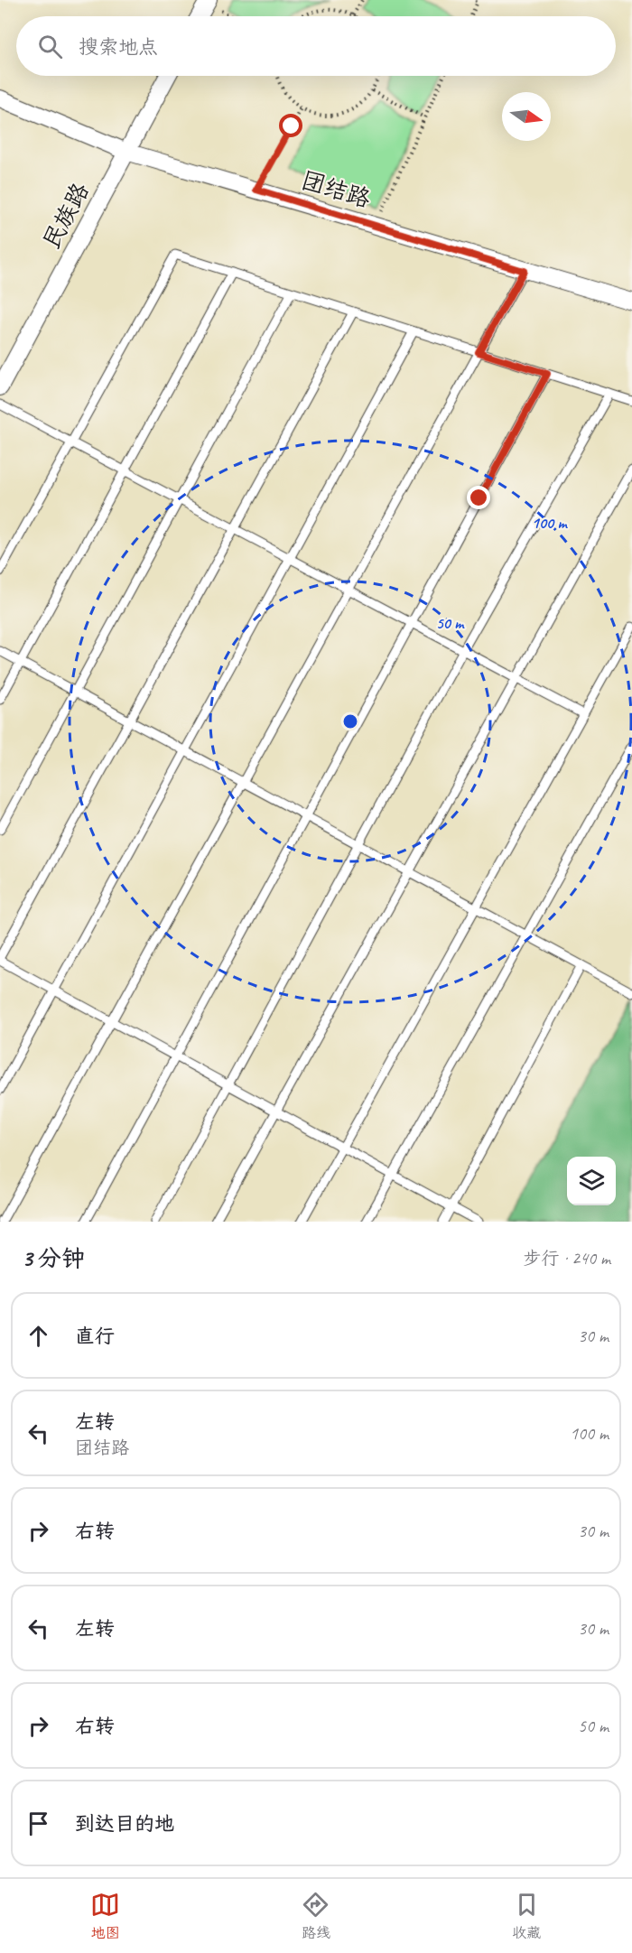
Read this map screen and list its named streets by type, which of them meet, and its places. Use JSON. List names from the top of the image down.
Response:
{
  "streets": {
    "street": ["团结路", "民族路"]
  },
  "crossings": [
    ["团结路", "民族路"]
  ],
  "north": "right",
  "page": {
    "search": "搜索地点",
    "heading": ["3 分钟", "步行 · 240 m"],
    "list": [
      ["直行", "30 m"],
      ["左转", "团结路", "100 m"],
      ["右转", "30 m"],
      ["左转", "30 m"],
      ["右转", "50 m"],
      "到达目的地"
    ],
    "nav": ["地图", "路线", "收藏"]
  },
  "rings": ["100 m", "50 m"]
}
